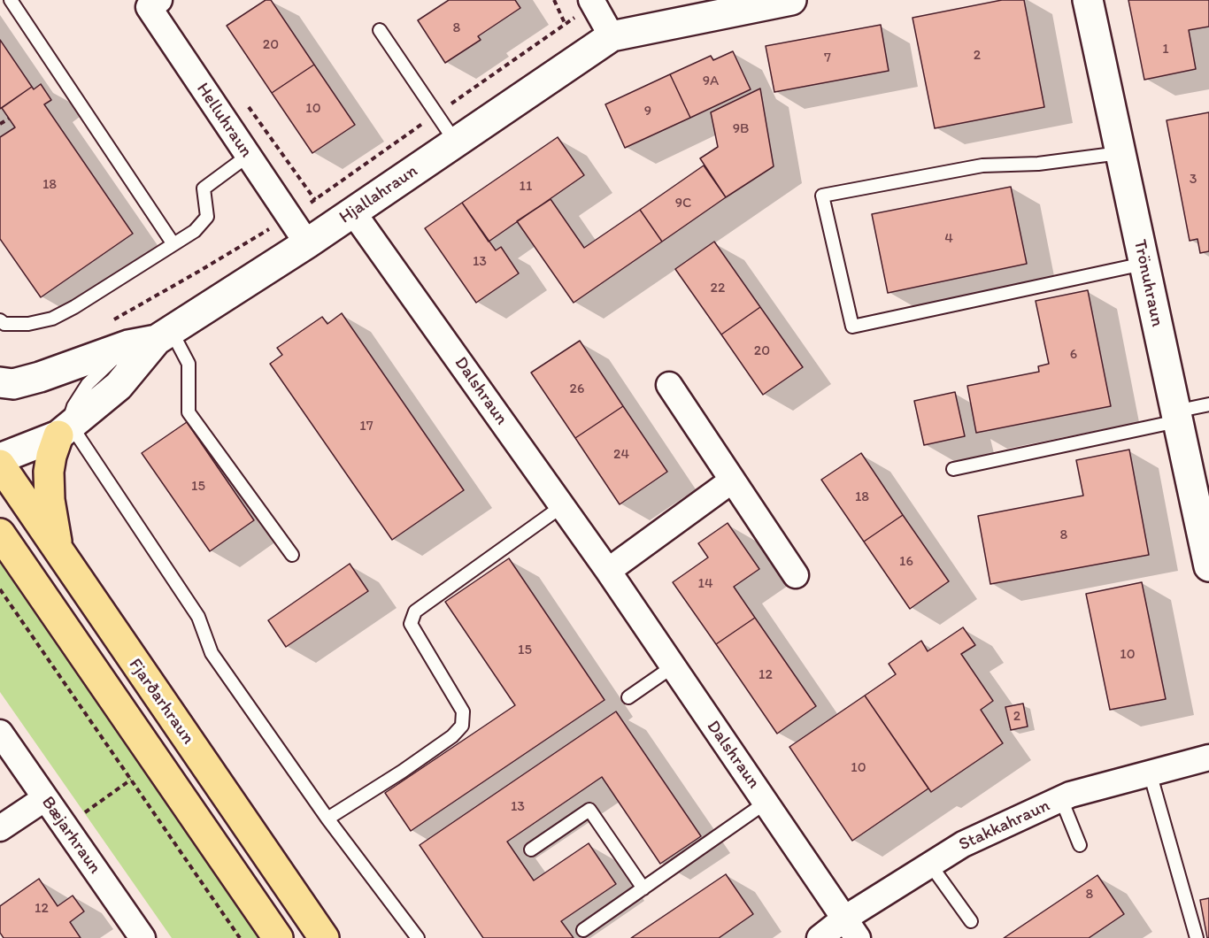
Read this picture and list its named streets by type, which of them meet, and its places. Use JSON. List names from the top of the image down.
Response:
{
  "streets": {
    "main road": ["Fjarðarhraun"],
    "street": [
      "Helluhraun",
      "Hjallahraun",
      "Trönuhraun",
      "Dalshraun",
      "Stakkahraun",
      "Bæjarhraun"
    ]
  },
  "crossings": [
    ["Helluhraun", "Hjallahraun"],
    ["Hjallahraun", "Dalshraun"],
    ["Dalshraun", "Stakkahraun"]
  ],
  "house_numbers": [
    "8",
    "20",
    "1",
    "2",
    "7",
    "9A",
    "10",
    "9",
    "9B",
    "3",
    "18",
    "11",
    "9C",
    "4",
    "13",
    "22",
    "20",
    "6",
    "26",
    "17",
    "24",
    "15",
    "18",
    "8",
    "16",
    "14",
    "15",
    "10",
    "12",
    "2",
    "10",
    "13",
    "8",
    "12"
  ]
}
